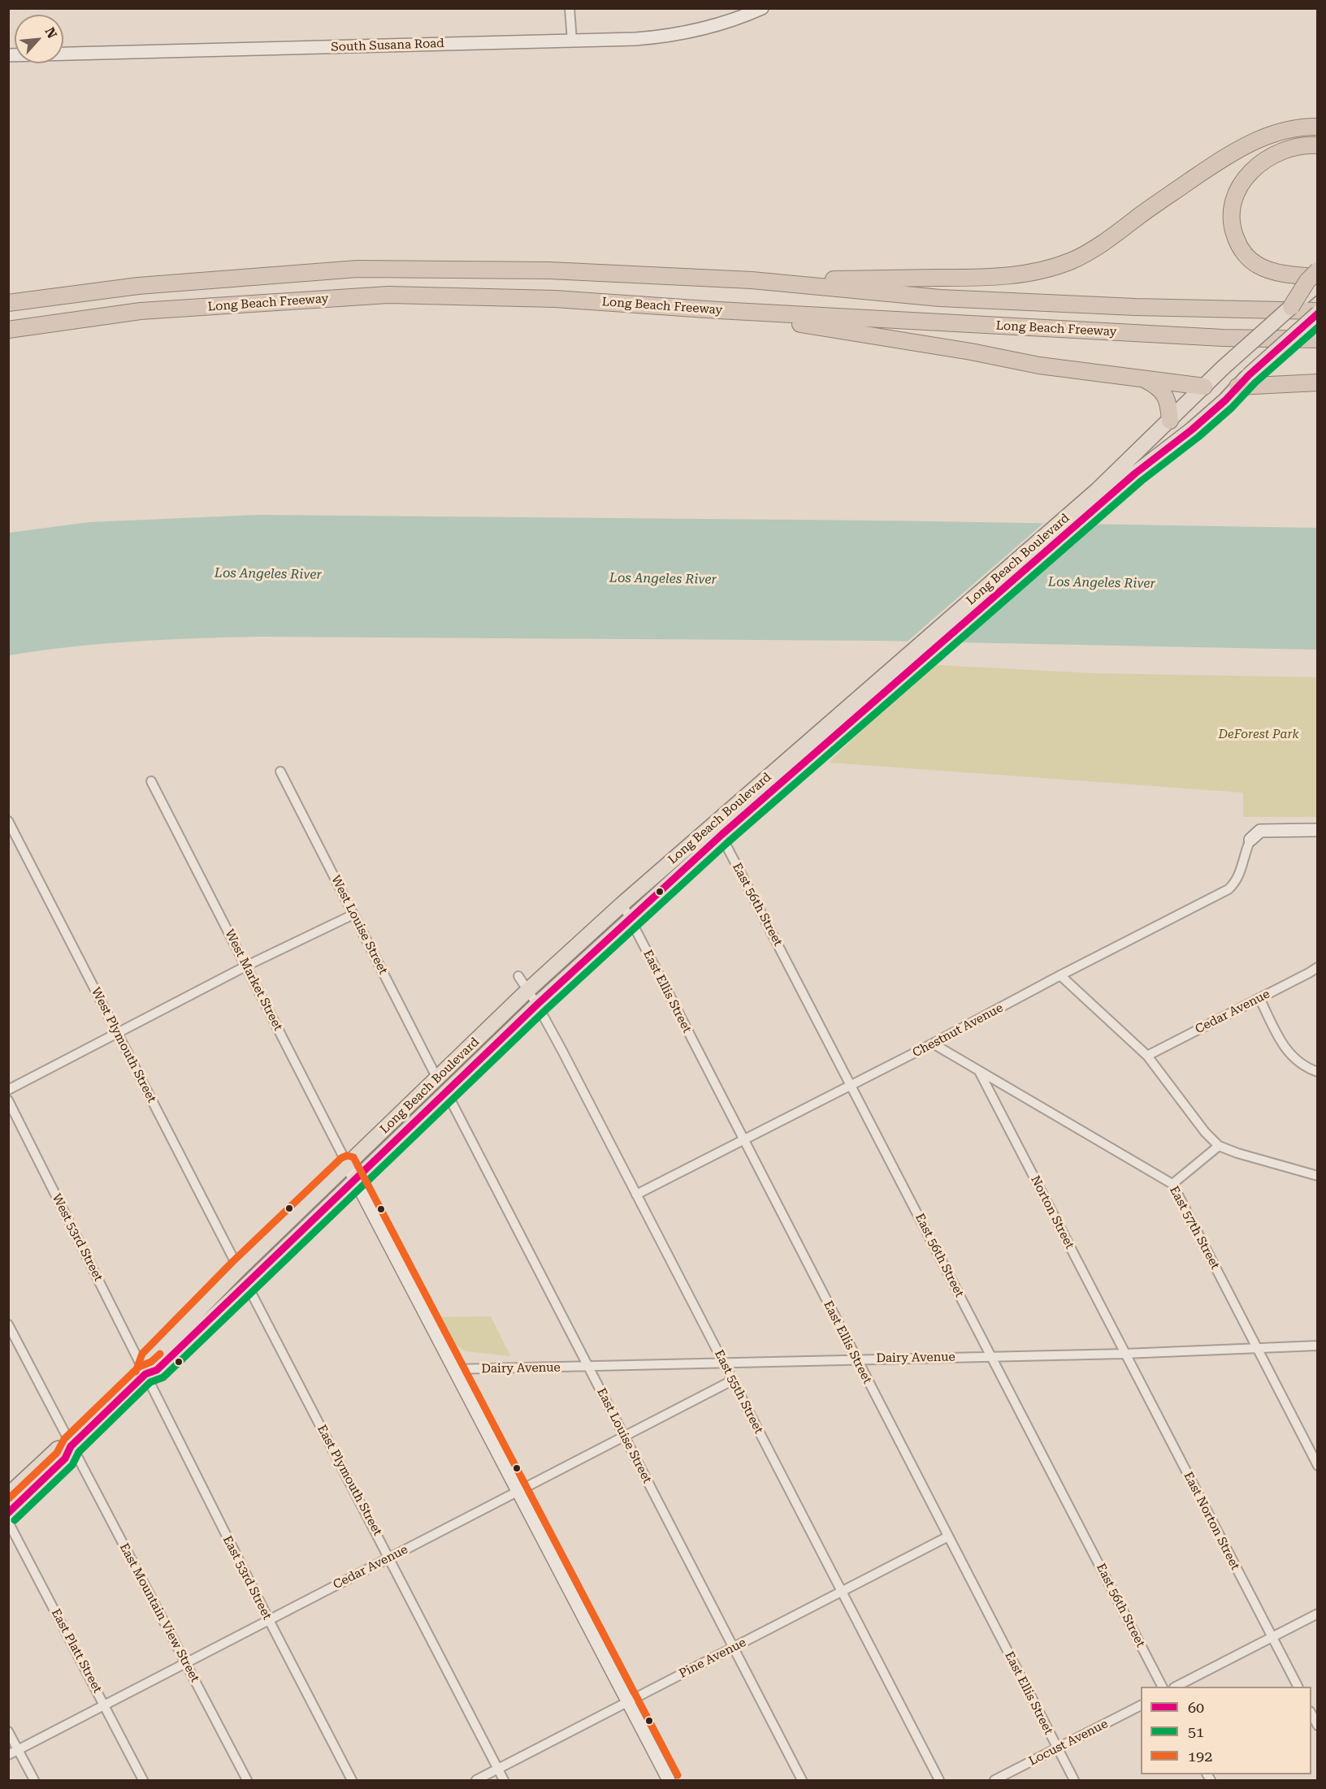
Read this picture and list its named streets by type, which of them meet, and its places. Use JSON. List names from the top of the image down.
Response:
{
  "streets": {
    "highway": ["Long Beach Freeway"],
    "main road": ["Long Beach Boulevard"],
    "street": [
      "South Susana Road",
      "East 56th Street",
      "West Louise Street",
      "West Market Street",
      "East Ellis Street",
      "Cedar Avenue",
      "Chestnut Avenue",
      "West Plymouth Street",
      "Norton Street",
      "East 57th Street",
      "West 53rd Street",
      "Dairy Avenue",
      "East 55th Street",
      "East Louise Street",
      "East Plymouth Street",
      "East Norton Street",
      "East 53rd Street",
      "East Mountain View Street",
      "East Platt Street",
      "Pine Avenue",
      "Locust Avenue"
    ]
  },
  "crossings": [
    ["Long Beach Freeway", "Long Beach Boulevard"],
    ["Long Beach Boulevard", "East 56th Street"],
    ["Long Beach Boulevard", "West Louise Street"],
    ["Long Beach Boulevard", "West Market Street"],
    ["Long Beach Boulevard", "East Ellis Street"],
    ["Long Beach Boulevard", "West Plymouth Street"],
    ["Long Beach Boulevard", "West 53rd Street"],
    ["Long Beach Boulevard", "East 55th Street"],
    ["Long Beach Boulevard", "East Louise Street"],
    ["Long Beach Boulevard", "East Plymouth Street"],
    ["Long Beach Boulevard", "East 53rd Street"],
    ["Long Beach Boulevard", "East Mountain View Street"],
    ["East 56th Street", "Chestnut Avenue"],
    ["East 56th Street", "Dairy Avenue"],
    ["West Market Street", "Cedar Avenue"],
    ["West Market Street", "Dairy Avenue"],
    ["West Market Street", "Pine Avenue"],
    ["East Ellis Street", "Chestnut Avenue"],
    ["East Ellis Street", "Dairy Avenue"],
    ["East Ellis Street", "Pine Avenue"],
    ["East Ellis Street", "Locust Avenue"],
    ["Cedar Avenue", "East 55th Street"],
    ["Cedar Avenue", "East Louise Street"],
    ["Cedar Avenue", "East Plymouth Street"],
    ["Cedar Avenue", "East 53rd Street"],
    ["Cedar Avenue", "East Mountain View Street"],
    ["Cedar Avenue", "East Platt Street"],
    ["Chestnut Avenue", "East 57th Street"],
    ["Chestnut Avenue", "East 55th Street"],
    ["Norton Street", "East 57th Street"],
    ["Norton Street", "Dairy Avenue"],
    ["Norton Street", "East Norton Street"],
    ["East 57th Street", "Dairy Avenue"],
    ["West 53rd Street", "East 53rd Street"],
    ["Dairy Avenue", "East 55th Street"],
    ["Dairy Avenue", "East Louise Street"],
    ["Dairy Avenue", "East Norton Street"],
    ["East 55th Street", "Pine Avenue"],
    ["East Louise Street", "Pine Avenue"],
    ["East Plymouth Street", "Pine Avenue"]
  ],
  "water": ["Los Angeles River"],
  "parks": ["DeForest Park"],
  "lines": ["transit line 60", "transit line 51", "transit line 192"],
  "legend": ["60", "51", "192"],
  "north": "top right"
}
